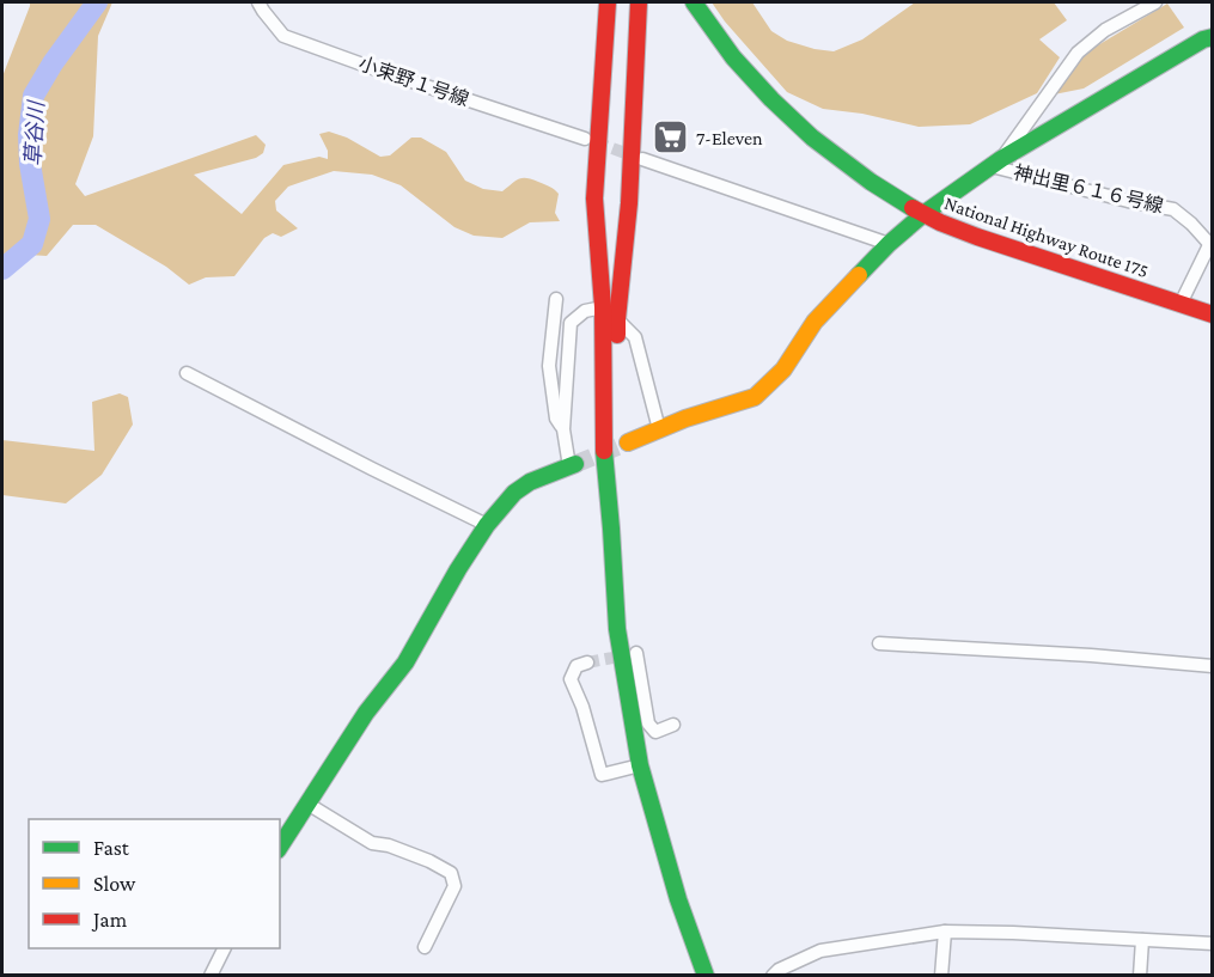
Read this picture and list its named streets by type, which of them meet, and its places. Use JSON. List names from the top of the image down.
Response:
{
  "streets": {
    "main road": ["National Highway Route 175"],
    "street": ["小束野１号線", "神出里６１６号線"]
  },
  "water": ["草谷川"],
  "places": {
    "supermarket": ["7-Eleven"]
  },
  "legend": ["Fast", "Slow", "Jam"]
}
